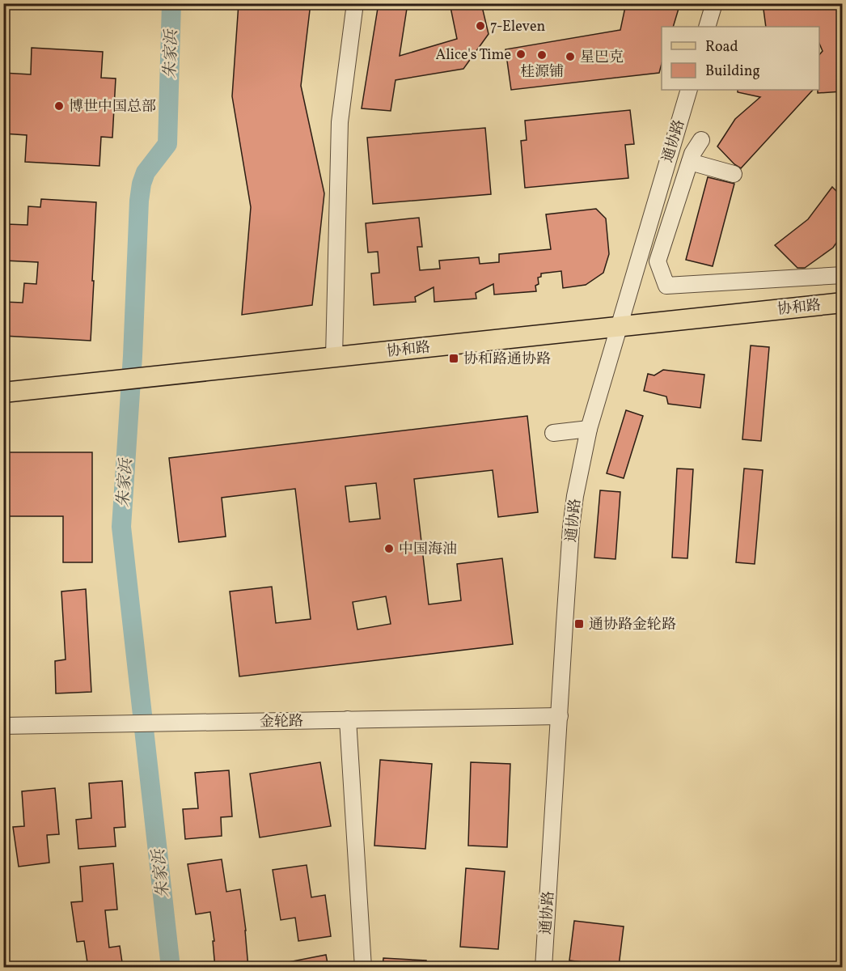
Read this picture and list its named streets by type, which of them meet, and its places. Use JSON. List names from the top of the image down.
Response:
{
  "streets": {
    "main road": ["协和路"],
    "street": ["通协路", "金轮路"]
  },
  "crossings": [
    ["通协路", "协和路"],
    ["通协路", "金轮路"]
  ],
  "water": ["朱家浜"],
  "places": {
    "other": [
      "7-Eleven",
      "Alice's Time",
      "桂源铺",
      "星巴克",
      "博世中国总部",
      "中国海油"
    ],
    "transit": ["协和路通协路", "通协路金轮路"]
  },
  "legend": ["Road", "Building"]
}
